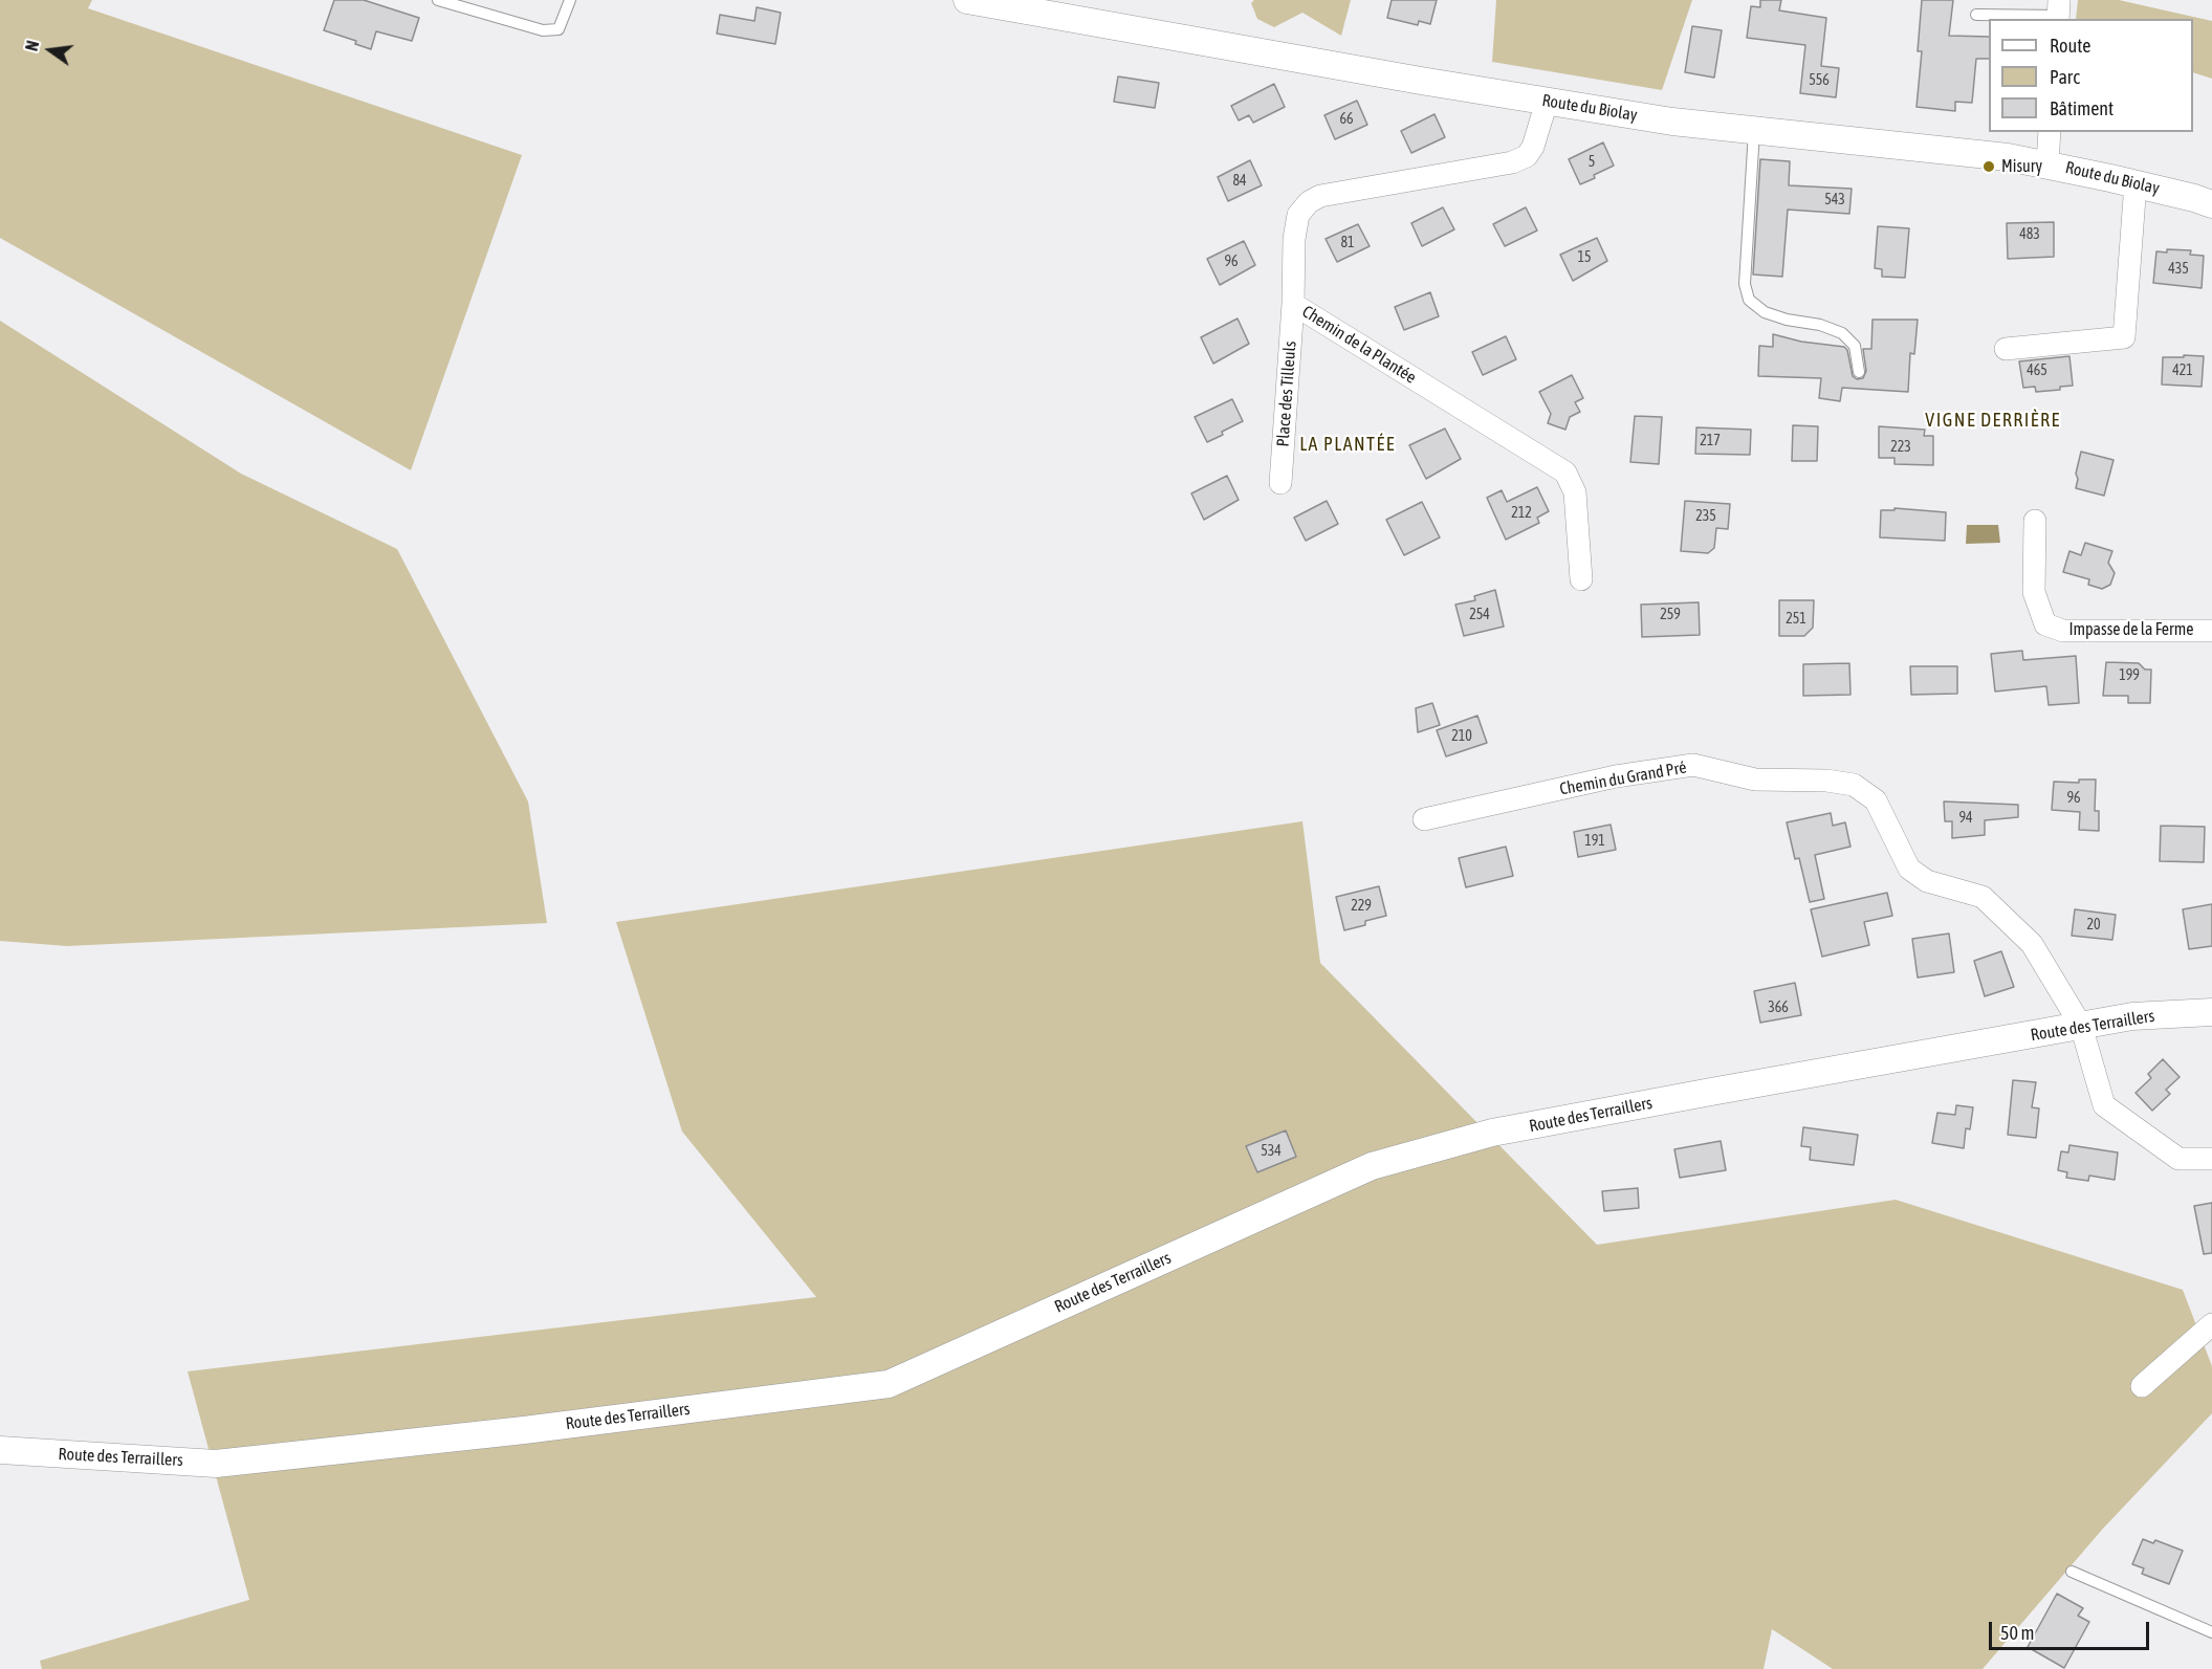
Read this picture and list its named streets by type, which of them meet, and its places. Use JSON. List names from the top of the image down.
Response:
{
  "streets": {
    "street": [
      "Route du Biolay",
      "Chemin de la Plantée",
      "Place des Tilleuls",
      "Impasse de la Ferme",
      "Chemin du Grand Pré",
      "Route des Terraillers"
    ]
  },
  "crossings": [
    ["Route du Biolay", "Chemin de la Plantée"],
    ["Chemin de la Plantée", "Place des Tilleuls"],
    ["Chemin du Grand Pré", "Route des Terraillers"]
  ],
  "districts": ["VIGNE DERRIÈRE", "LA PLANTÉE"],
  "places": ["Misury"],
  "house_numbers": [
    "556",
    "66",
    "5",
    "84",
    "543",
    "483",
    "81",
    "15",
    "96",
    "435",
    "465",
    "421",
    "217",
    "223",
    "212",
    "235",
    "254",
    "259",
    "251",
    "199",
    "210",
    "96",
    "94",
    "191",
    "229",
    "20",
    "366",
    "534"
  ],
  "legend": ["Route", "Parc", "Bâtiment"],
  "scale_bar": "50 m",
  "north": "left"
}
